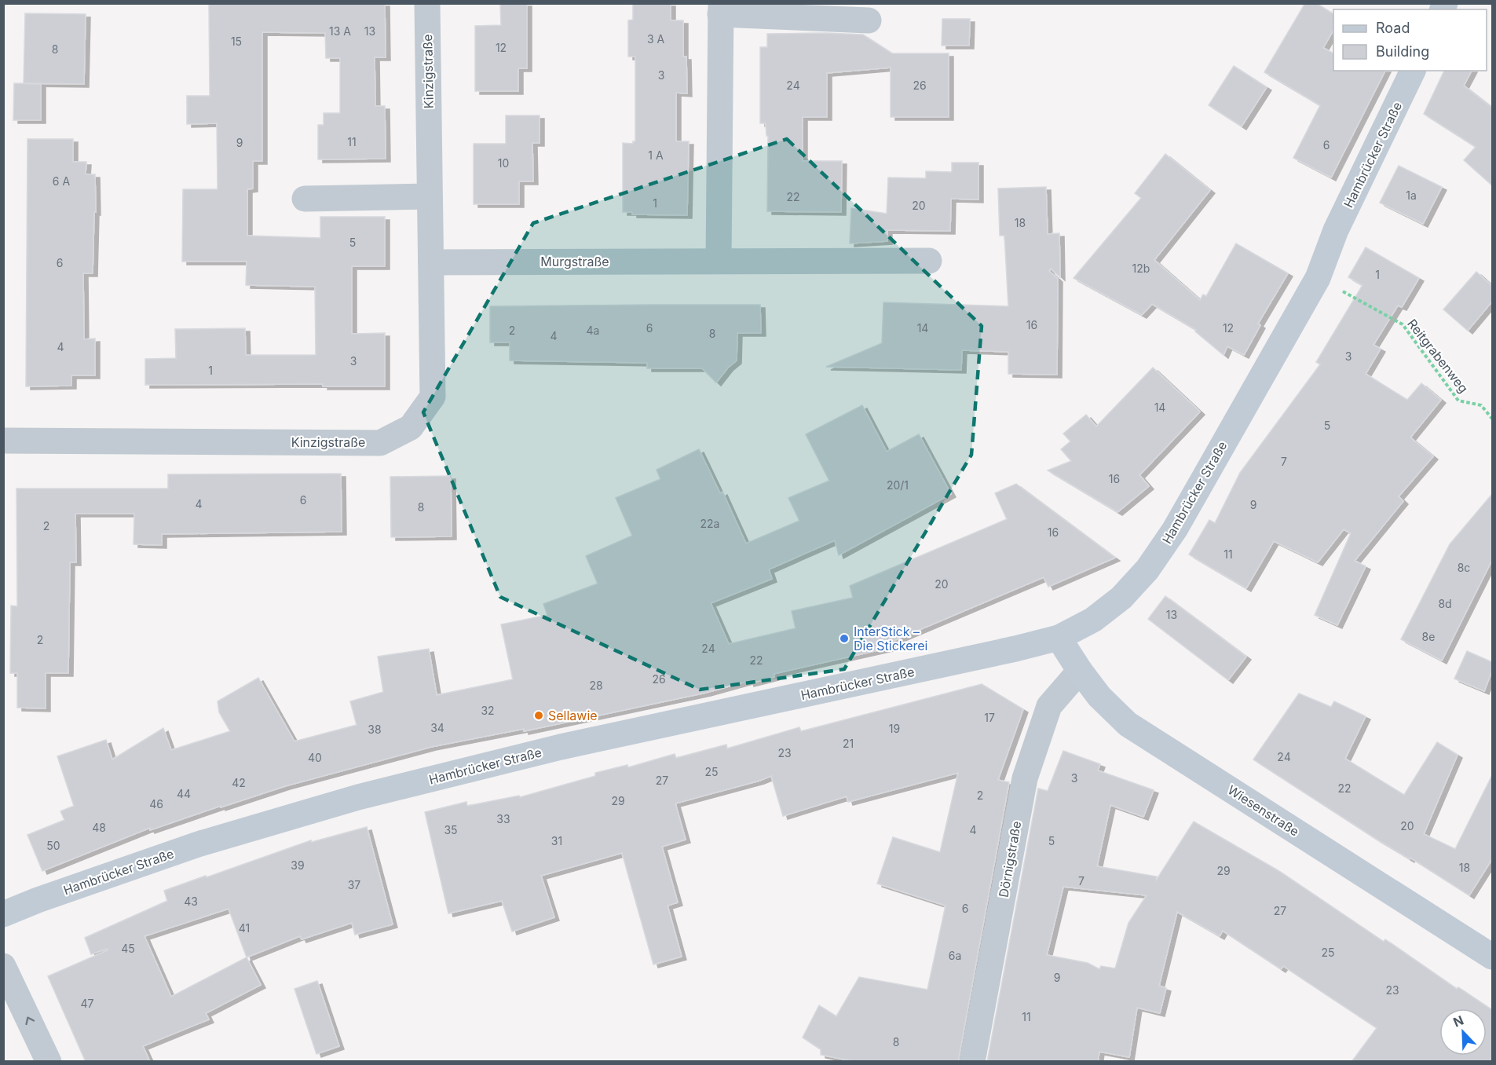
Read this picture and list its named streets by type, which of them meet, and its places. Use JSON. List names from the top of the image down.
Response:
{
  "streets": {
    "street": [
      "Kinzigstraße",
      "Hambrücker Straße",
      "Murgstraße",
      "Wiesenstraße",
      "Dörnigstraße"
    ],
    "path": ["Reitgrabenweg"]
  },
  "crossings": [
    ["Kinzigstraße", "Murgstraße"],
    ["Hambrücker Straße", "Reitgrabenweg"],
    ["Hambrücker Straße", "Wiesenstraße"],
    ["Wiesenstraße", "Dörnigstraße"]
  ],
  "places": ["InterStick – Die Stickerei", "Sellawie"],
  "house_numbers": [
    "13 A",
    "13",
    "3 A",
    "15",
    "12",
    "8",
    "3",
    "24",
    "26",
    "11",
    "9",
    "6",
    "1 A",
    "10",
    "6 A",
    "1a",
    "22",
    "1",
    "20",
    "18",
    "5",
    "6",
    "12b",
    "1",
    "16",
    "6",
    "14",
    "12",
    "2",
    "4a",
    "8",
    "4",
    "4",
    "3",
    "3",
    "1",
    "14",
    "5",
    "7",
    "16",
    "20/1",
    "6",
    "4",
    "9",
    "8",
    "22a",
    "2",
    "16",
    "11",
    "8c",
    "20",
    "8d",
    "13",
    "8e",
    "2",
    "24",
    "22",
    "26",
    "28",
    "32",
    "17",
    "34",
    "19",
    "38",
    "21",
    "23",
    "24",
    "40",
    "25",
    "3",
    "27",
    "42",
    "22",
    "44",
    "2",
    "29",
    "46",
    "33",
    "20",
    "48",
    "35",
    "4",
    "31",
    "5",
    "50",
    "39",
    "18",
    "29",
    "7",
    "37",
    "43",
    "6",
    "27",
    "41",
    "45",
    "25",
    "6a",
    "9",
    "23",
    "47",
    "11",
    "8"
  ],
  "legend": ["Road", "Building"],
  "north": "top left"
}
